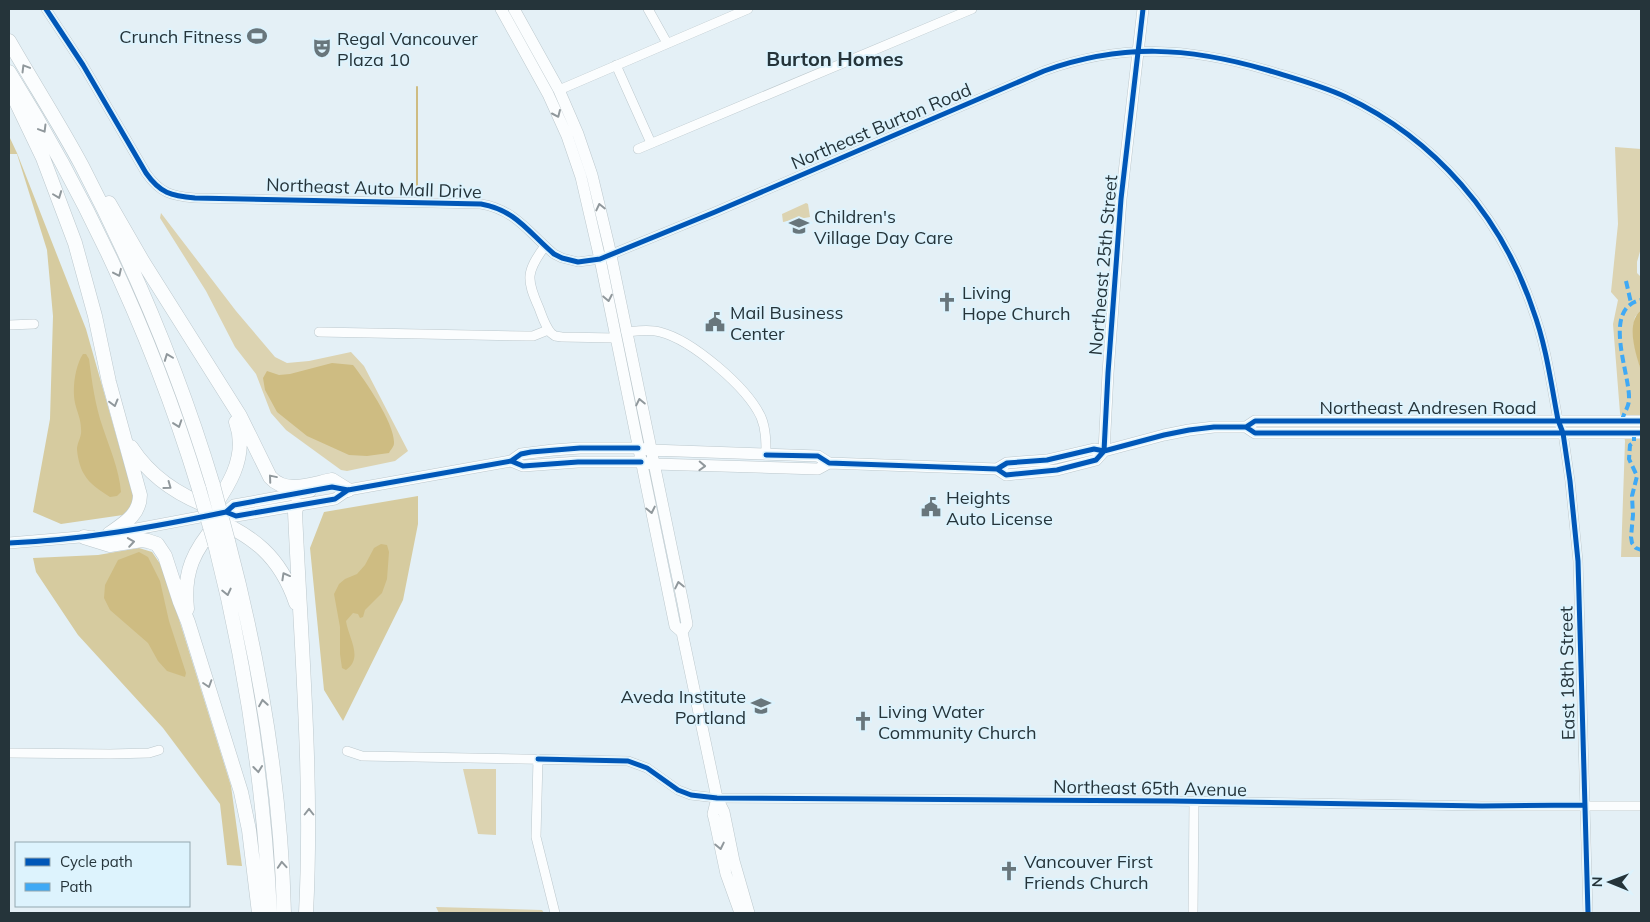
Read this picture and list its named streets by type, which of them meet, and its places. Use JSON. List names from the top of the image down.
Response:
{
  "streets": {
    "main road": ["Northeast 25th Street", "Northeast Andresen Road"],
    "street": [
      "Northeast Burton Road",
      "Northeast Auto Mall Drive",
      "East 18th Street",
      "Northeast 65th Avenue"
    ]
  },
  "crossings": [
    ["Northeast Burton Road", "Northeast Auto Mall Drive"],
    ["Northeast Burton Road", "Northeast 25th Street"],
    ["Northeast Burton Road", "Northeast Andresen Road"],
    ["Northeast Burton Road", "East 18th Street"],
    ["Northeast 25th Street", "Northeast Andresen Road"],
    ["Northeast Andresen Road", "East 18th Street"],
    ["East 18th Street", "Northeast 65th Avenue"]
  ],
  "districts": ["Burton Homes"],
  "places": {
    "sports": ["Crunch Fitness"],
    "theatre": ["Regal Vancouver Plaza 10"],
    "school or university": ["Children's Village Day Care", "Aveda Institute Portland"],
    "church": ["Living Hope Church", "Living Water Community Church", "Vancouver First Friends Church"],
    "public building": ["Mail Business Center", "Heights Auto License"]
  },
  "legend": ["Cycle path", "Path"],
  "north": "left"
}
